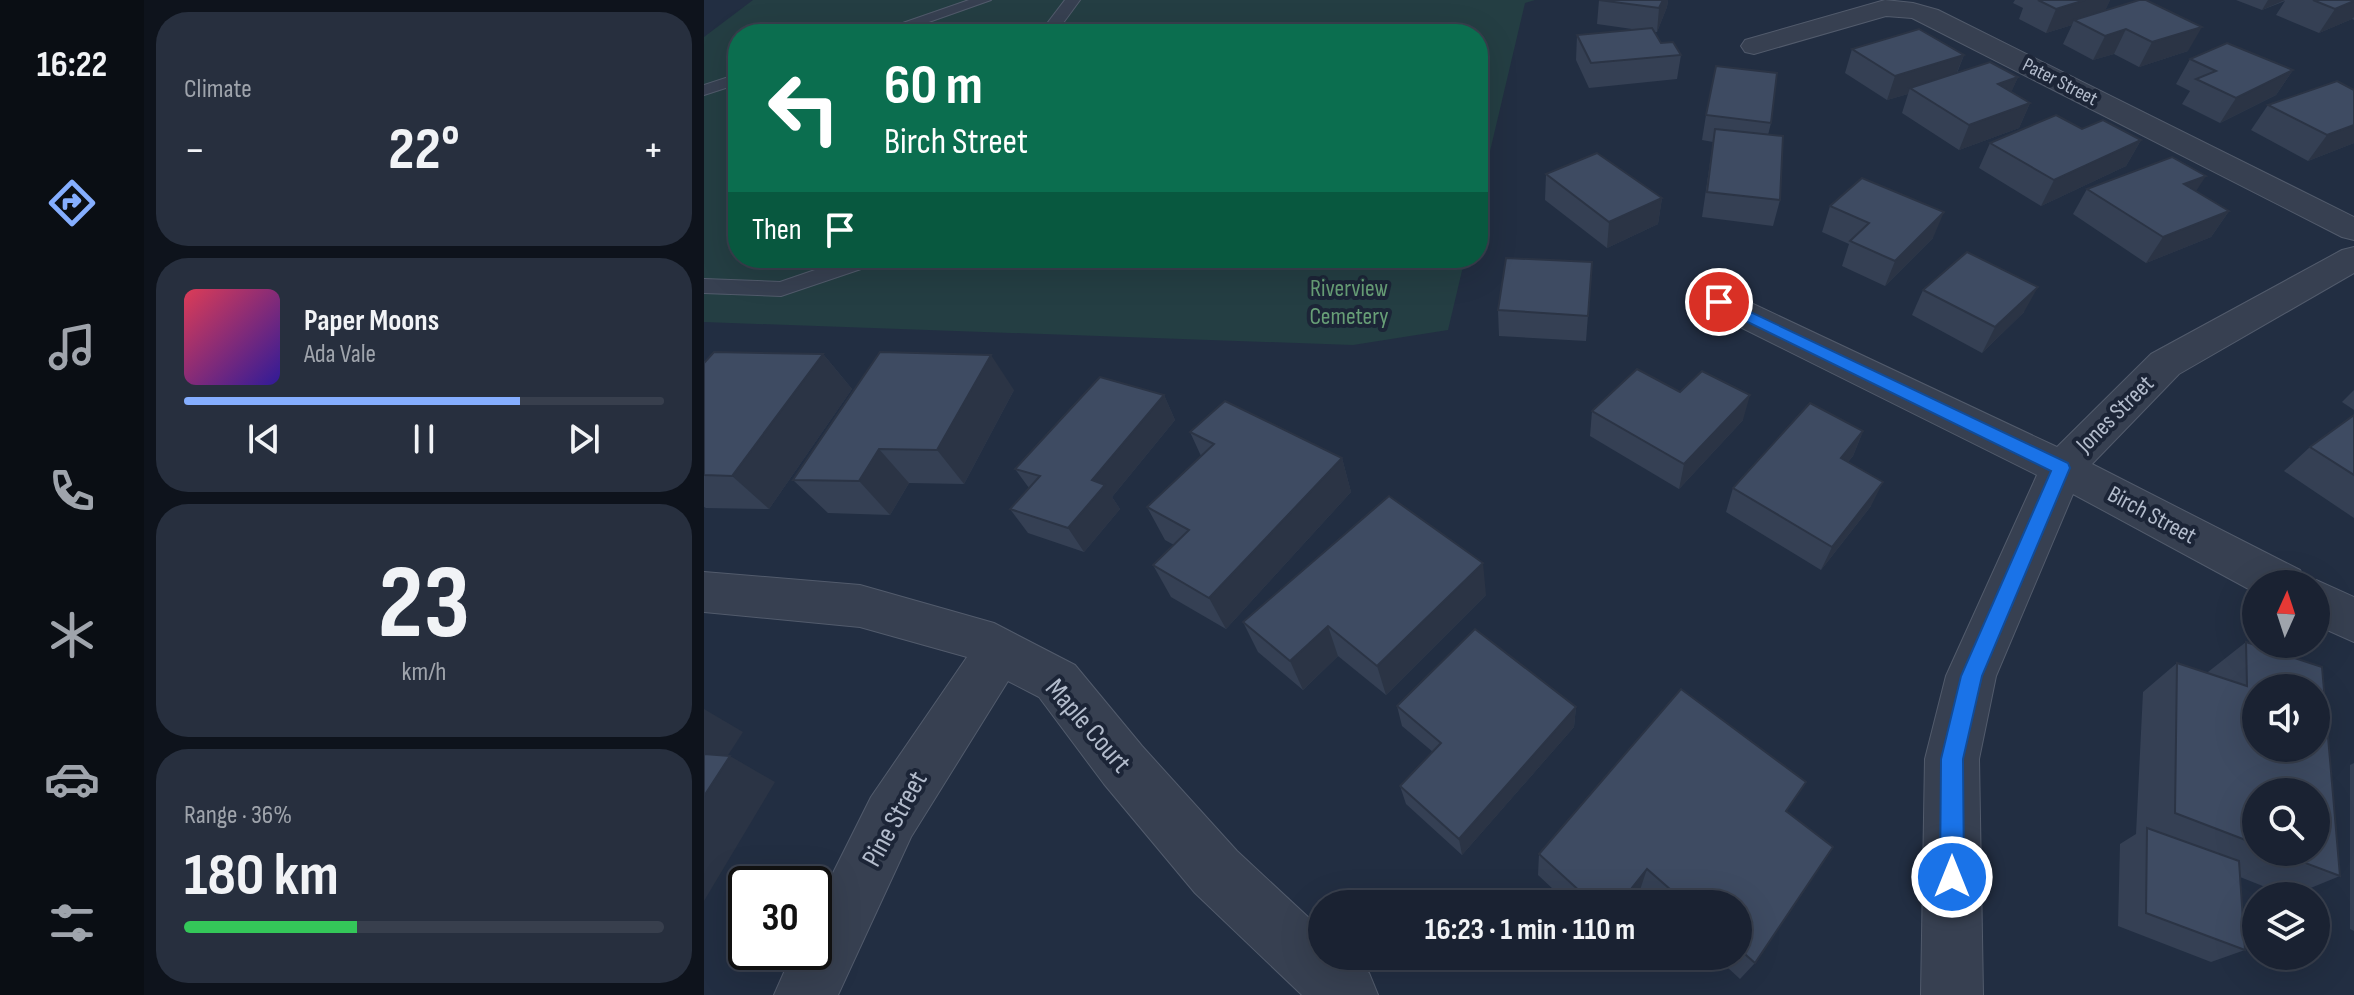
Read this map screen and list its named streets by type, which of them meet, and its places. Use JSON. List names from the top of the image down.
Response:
{
  "streets": {
    "street": [
      "Pater Street",
      "Jones Street",
      "Birch Street",
      "Maple Court",
      "Pine Street"
    ]
  },
  "crossings": [
    ["Jones Street", "Birch Street"],
    ["Maple Court", "Pine Street"]
  ],
  "parks": ["Riverview Cemetery"],
  "north": "top",
  "page": {
    "tabs": "16:22",
    "tile": [
      "Climate",
      ["23", "km/h"],
      ["Range · 36%", "180 km"]
    ],
    "turn": ["60 m", "Birch Street"],
    "heat": ["−", "22°", "+"],
    "then": "Then",
    "song": ["Paper Moons", "Ada Vale"],
    "limit": "30",
    "trip": "16:23 · 1 min · 110 m"
  }
}
